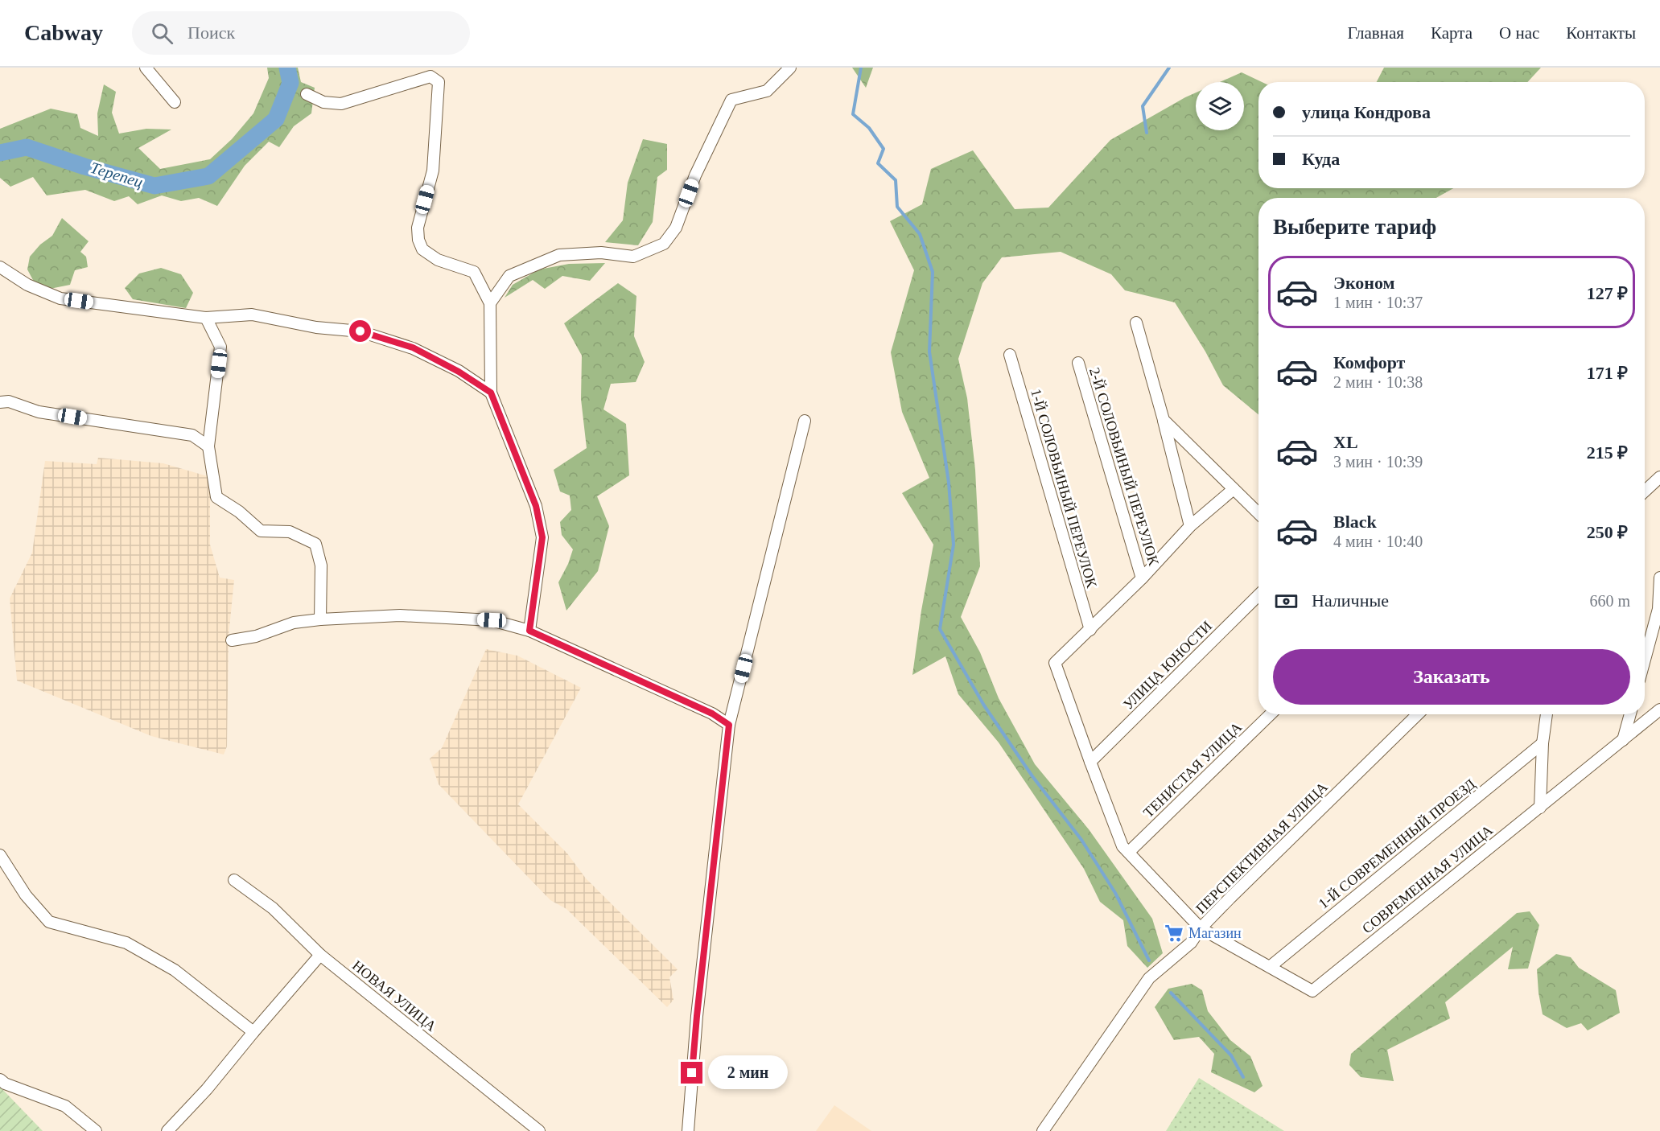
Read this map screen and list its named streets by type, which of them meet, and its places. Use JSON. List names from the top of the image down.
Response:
{
  "streets": {
    "street": [
      "2-Й СОЛОВЬИНЫЙ ПЕРЕУЛОК",
      "1-Й СОЛОВЬИНЫЙ ПЕРЕУЛОК",
      "УЛИЦА ЮНОСТИ",
      "ТЕНИСТАЯ УЛИЦА",
      "1-Й СОВРЕМЕННЫЙ ПРОЕЗД",
      "ПЕРСПЕКТИВНАЯ УЛИЦА",
      "СОВРЕМЕННАЯ УЛИЦА",
      "НОВАЯ УЛИЦА"
    ]
  },
  "crossings": [
    ["1-Й СОЛОВЬИНЫЙ ПЕРЕУЛОК", "СОВРЕМЕННАЯ УЛИЦА"],
    ["УЛИЦА ЮНОСТИ", "СОВРЕМЕННАЯ УЛИЦА"],
    ["ТЕНИСТАЯ УЛИЦА", "СОВРЕМЕННАЯ УЛИЦА"],
    ["1-Й СОВРЕМЕННЫЙ ПРОЕЗД", "СОВРЕМЕННАЯ УЛИЦА"],
    ["ПЕРСПЕКТИВНАЯ УЛИЦА", "СОВРЕМЕННАЯ УЛИЦА"]
  ],
  "water": ["Терепец"],
  "places": {
    "supermarket": ["Магазин"]
  },
  "page": {
    "header": "Cabway",
    "search": "Поиск",
    "nav": [
      "Главная",
      "Карта",
      "О нас",
      "Контакты"
    ],
    "banner": ["улица Кондрова", "Куда"],
    "heading": "Выберите тариф",
    "list": [
      {
        "name": "Эконом",
        "note": "1 мин · 10:37",
        "value": "127 ₽"
      },
      {
        "name": "Комфорт",
        "note": "2 мин · 10:38",
        "value": "171 ₽"
      },
      {
        "name": "XL",
        "note": "3 мин · 10:39",
        "value": "215 ₽"
      },
      {
        "name": "Black",
        "note": "4 мин · 10:40",
        "value": "250 ₽"
      }
    ],
    "pay": ["Наличные", "660 m"],
    "buttons": "Заказать",
    "bubble": "2 мин"
  }
}
